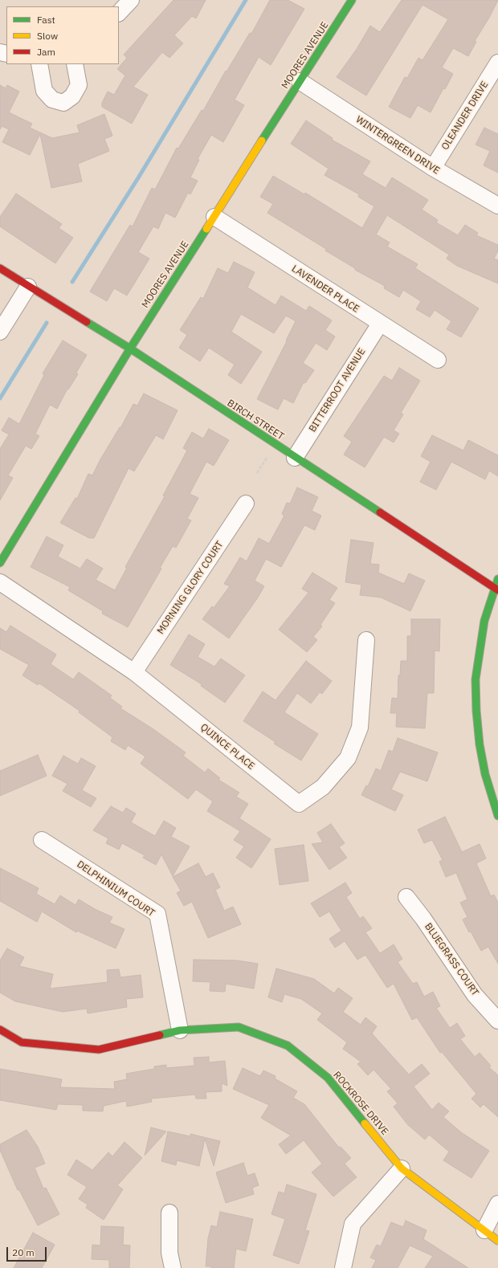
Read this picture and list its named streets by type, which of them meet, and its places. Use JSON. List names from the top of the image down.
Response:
{
  "streets": {
    "street": [
      "MOORES AVENUE",
      "OLEANDER DRIVE",
      "WINTERGREEN DRIVE",
      "LAVENDER PLACE",
      "BITTERROOT AVENUE",
      "BIRCH STREET",
      "MORNING GLORY COURT",
      "QUINCE PLACE",
      "DELPHINIUM COURT",
      "BLUEGRASS COURT",
      "ROCKROSE DRIVE"
    ]
  },
  "crossings": [
    ["MOORES AVENUE", "WINTERGREEN DRIVE"],
    ["MOORES AVENUE", "LAVENDER PLACE"],
    ["MOORES AVENUE", "BIRCH STREET"],
    ["OLEANDER DRIVE", "WINTERGREEN DRIVE"],
    ["LAVENDER PLACE", "BITTERROOT AVENUE"],
    ["BITTERROOT AVENUE", "BIRCH STREET"],
    ["MORNING GLORY COURT", "QUINCE PLACE"],
    ["DELPHINIUM COURT", "ROCKROSE DRIVE"]
  ],
  "legend": ["Fast", "Slow", "Jam"],
  "scale_bar": "20 m"
}
